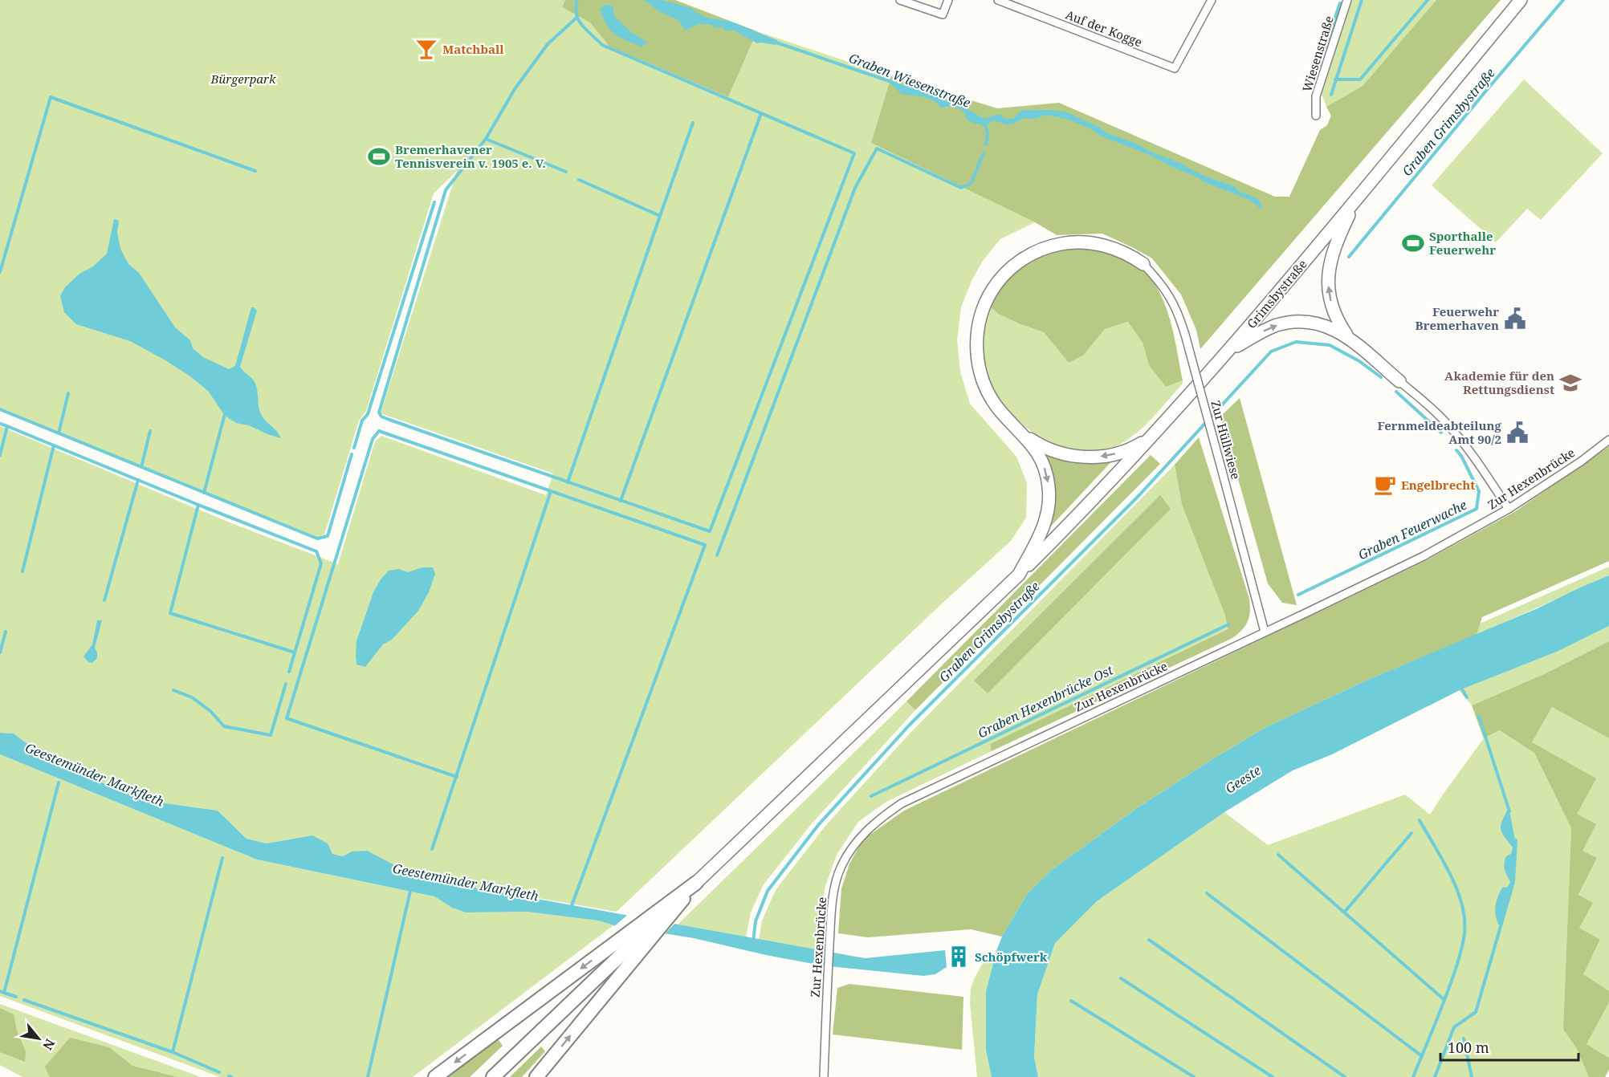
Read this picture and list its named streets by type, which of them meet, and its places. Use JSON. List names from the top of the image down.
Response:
{
  "streets": {
    "highway": ["Grimsbystraße"],
    "street": [
      "Auf der Kogge",
      "Wiesenstraße",
      "Zur Hüllwiese",
      "Zur Hexenbrücke"
    ]
  },
  "crossings": [
    ["Zur Hüllwiese", "Zur Hexenbrücke"]
  ],
  "water": [
    "Graben Wiesenstraße",
    "Graben Grimsbystraße",
    "Graben Feuerwache",
    "Graben Hexenbrücke Ost",
    "Geestemünder Markfleth",
    "Geeste"
  ],
  "parks": ["Bürgerpark"],
  "places": {
    "bar": ["Matchball"],
    "sports": ["Bremerhavener Tennisverein v. 1905 e. V.", "Sporthalle Feuerwehr"],
    "public building": ["Feuerwehr Bremerhaven", "Fernmeldeabteilung Amt 90/2"],
    "school or university": ["Akademie für den Rettungsdienst"],
    "cafe": ["Engelbrecht"],
    "building": ["Schöpfwerk"]
  },
  "scale_bar": "100 m",
  "north": "bottom right"
}
